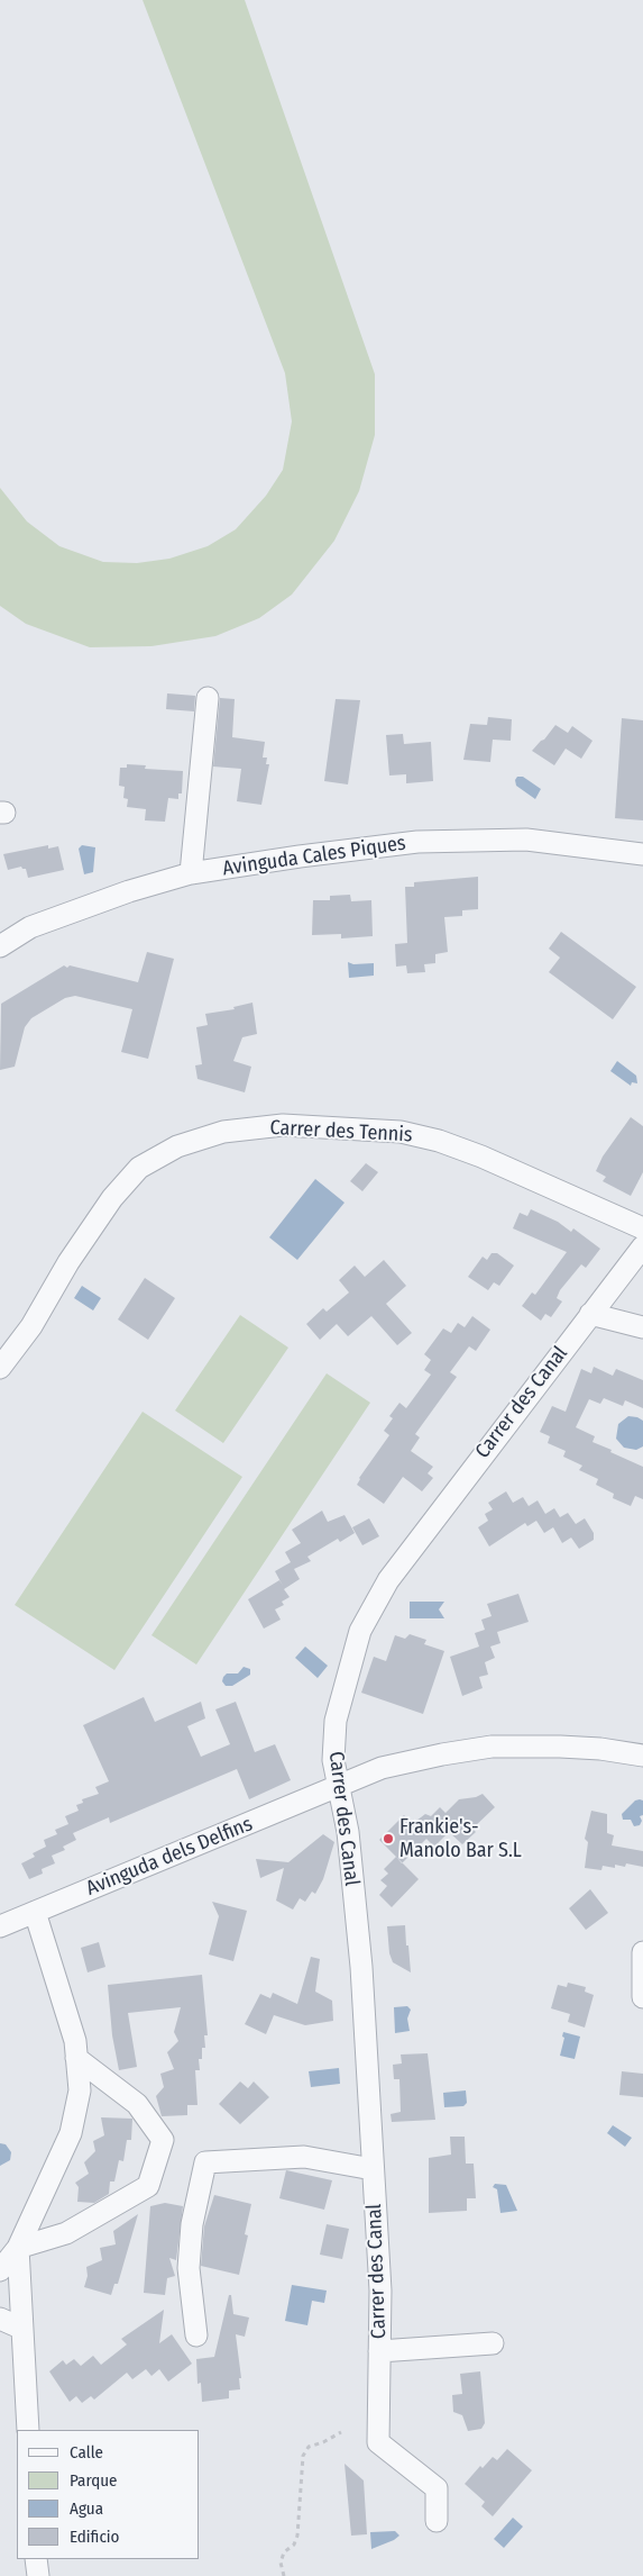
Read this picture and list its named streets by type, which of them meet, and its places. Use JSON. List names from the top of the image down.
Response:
{
  "streets": {
    "street": [
      "Avinguda Cales Piques",
      "Carrer des Tennis",
      "Carrer des Canal",
      "Avinguda dels Delfins"
    ]
  },
  "crossings": [
    ["Carrer des Canal", "Avinguda dels Delfins"]
  ],
  "places": ["Frankie's- Manolo Bar S.L"],
  "legend": [
    "Calle",
    "Parque",
    "Agua",
    "Edificio"
  ]
}
